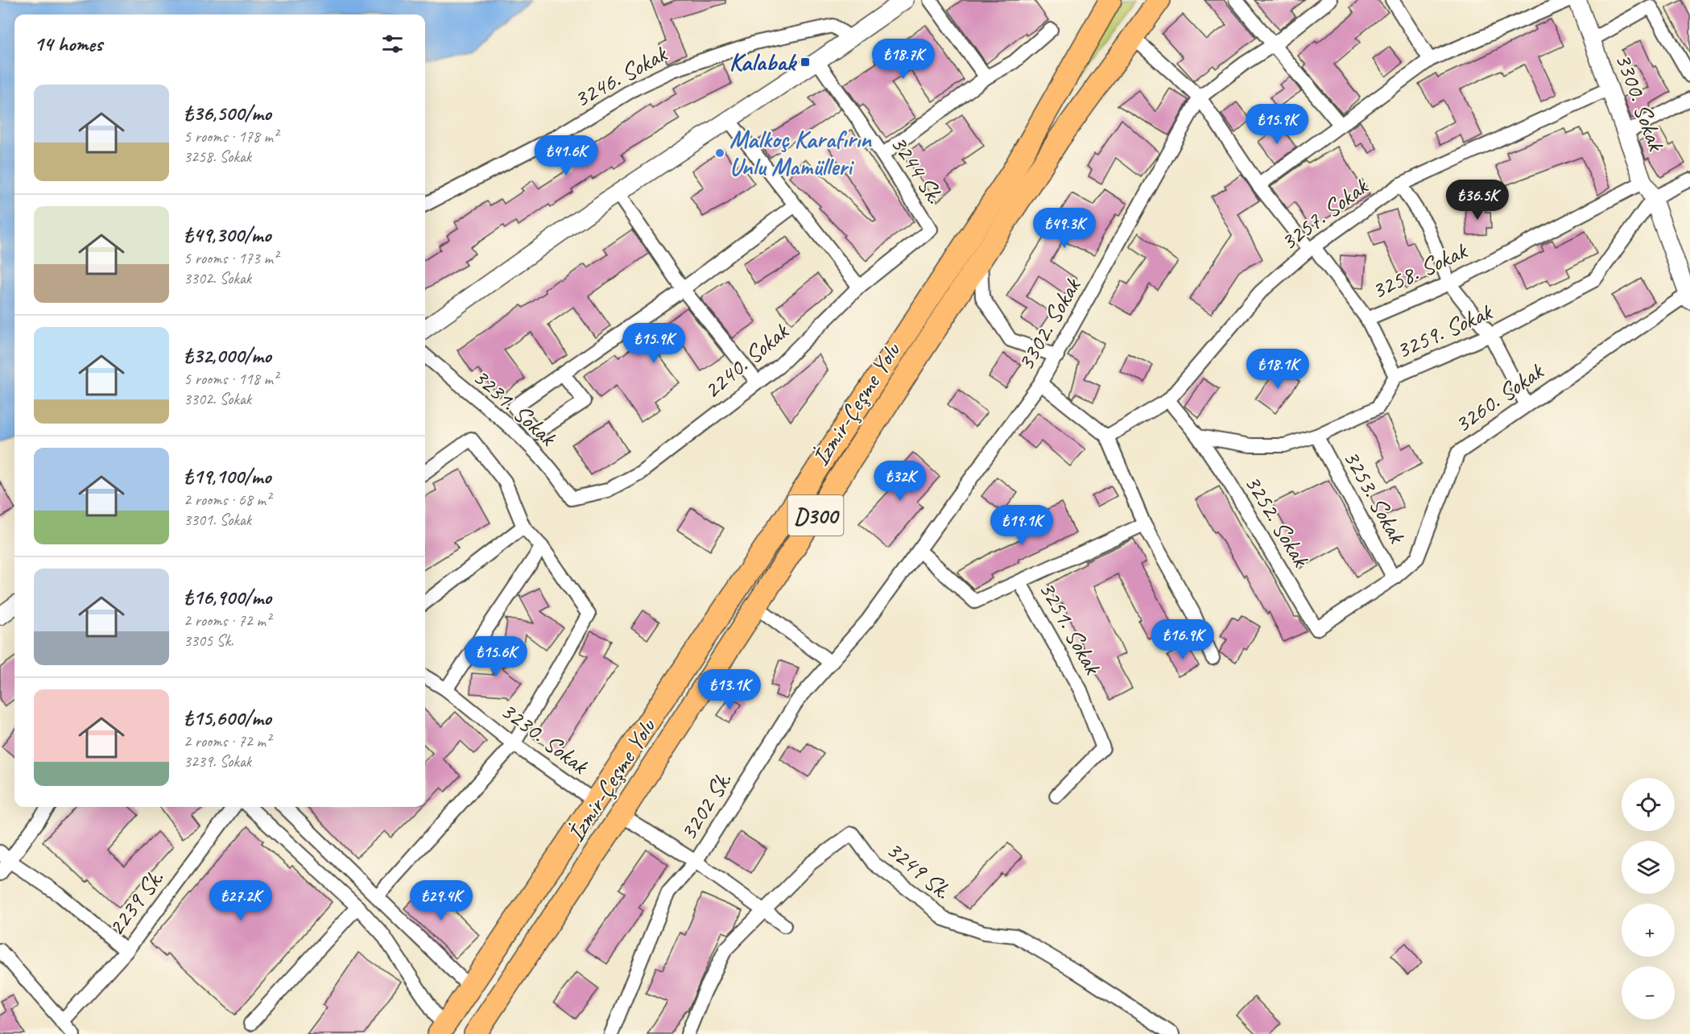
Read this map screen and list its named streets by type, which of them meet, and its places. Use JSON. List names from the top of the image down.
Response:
{
  "streets": {
    "highway": ["İzmir-Çeşme Yolu", "D300"],
    "street": [
      "3246. Sokak",
      "3300. Sokak",
      "3244 Sk.",
      "3257. Sokak",
      "3258. Sokak",
      "3302. Sokak",
      "3259. Sokak",
      "2240. Sokak",
      "3260. Sokak",
      "3231. Sokak",
      "3253. Sokak",
      "3252. Sokak",
      "3251. Sokak",
      "3230. Sokak",
      "3202 Sk.",
      "3249 Sk.",
      "2239 Sk."
    ]
  },
  "crossings": [
    ["3300. Sokak", "3257. Sokak"],
    ["3300. Sokak", "3258. Sokak"],
    ["3300. Sokak", "3259. Sokak"],
    ["3300. Sokak", "3260. Sokak"],
    ["3244 Sk.", "2240. Sokak"],
    ["3302. Sokak", "3251. Sokak"],
    ["3302. Sokak", "3202 Sk."],
    ["3259. Sokak", "3253. Sokak"],
    ["3259. Sokak", "3252. Sokak"],
    ["2240. Sokak", "3231. Sokak"],
    ["3260. Sokak", "3253. Sokak"],
    ["3260. Sokak", "3252. Sokak"],
    ["İzmir-Çeşme Yolu", "3230. Sokak"]
  ],
  "places": {
    "transit": ["Kalabak"],
    "other": ["Malkoç Karafırın Unlu Mamülleri"]
  },
  "page": {
    "heading": "14 homes",
    "price": [
      "₺18.7K",
      "₺15.9K",
      "₺41.6K",
      "₺36.5K",
      "₺49.3K",
      "₺15.9K",
      "₺18.1K",
      "₺32K",
      "₺19.1K",
      "₺16.9K",
      "₺15.6K",
      "₺13.1K",
      "₺27.2K",
      "₺29.4K"
    ],
    "list": [
      {
        "name": "₺36,500/mo",
        "note": "5 rooms · 178 m² · 3258. Sokak"
      },
      {
        "name": "₺49,300/mo",
        "note": "5 rooms · 173 m² · 3302. Sokak"
      },
      {
        "name": "₺32,000/mo",
        "note": "5 rooms · 118 m² · 3302. Sokak"
      },
      {
        "name": "₺19,100/mo",
        "note": "2 rooms · 68 m² · 3301. Sokak"
      },
      {
        "name": "₺16,900/mo",
        "note": "2 rooms · 72 m² · 3305 Sk."
      },
      {
        "name": "₺15,600/mo",
        "note": "2 rooms · 72 m² · 3239. Sokak"
      }
    ],
    "map_buttons": ["+", "−"]
  }
}
